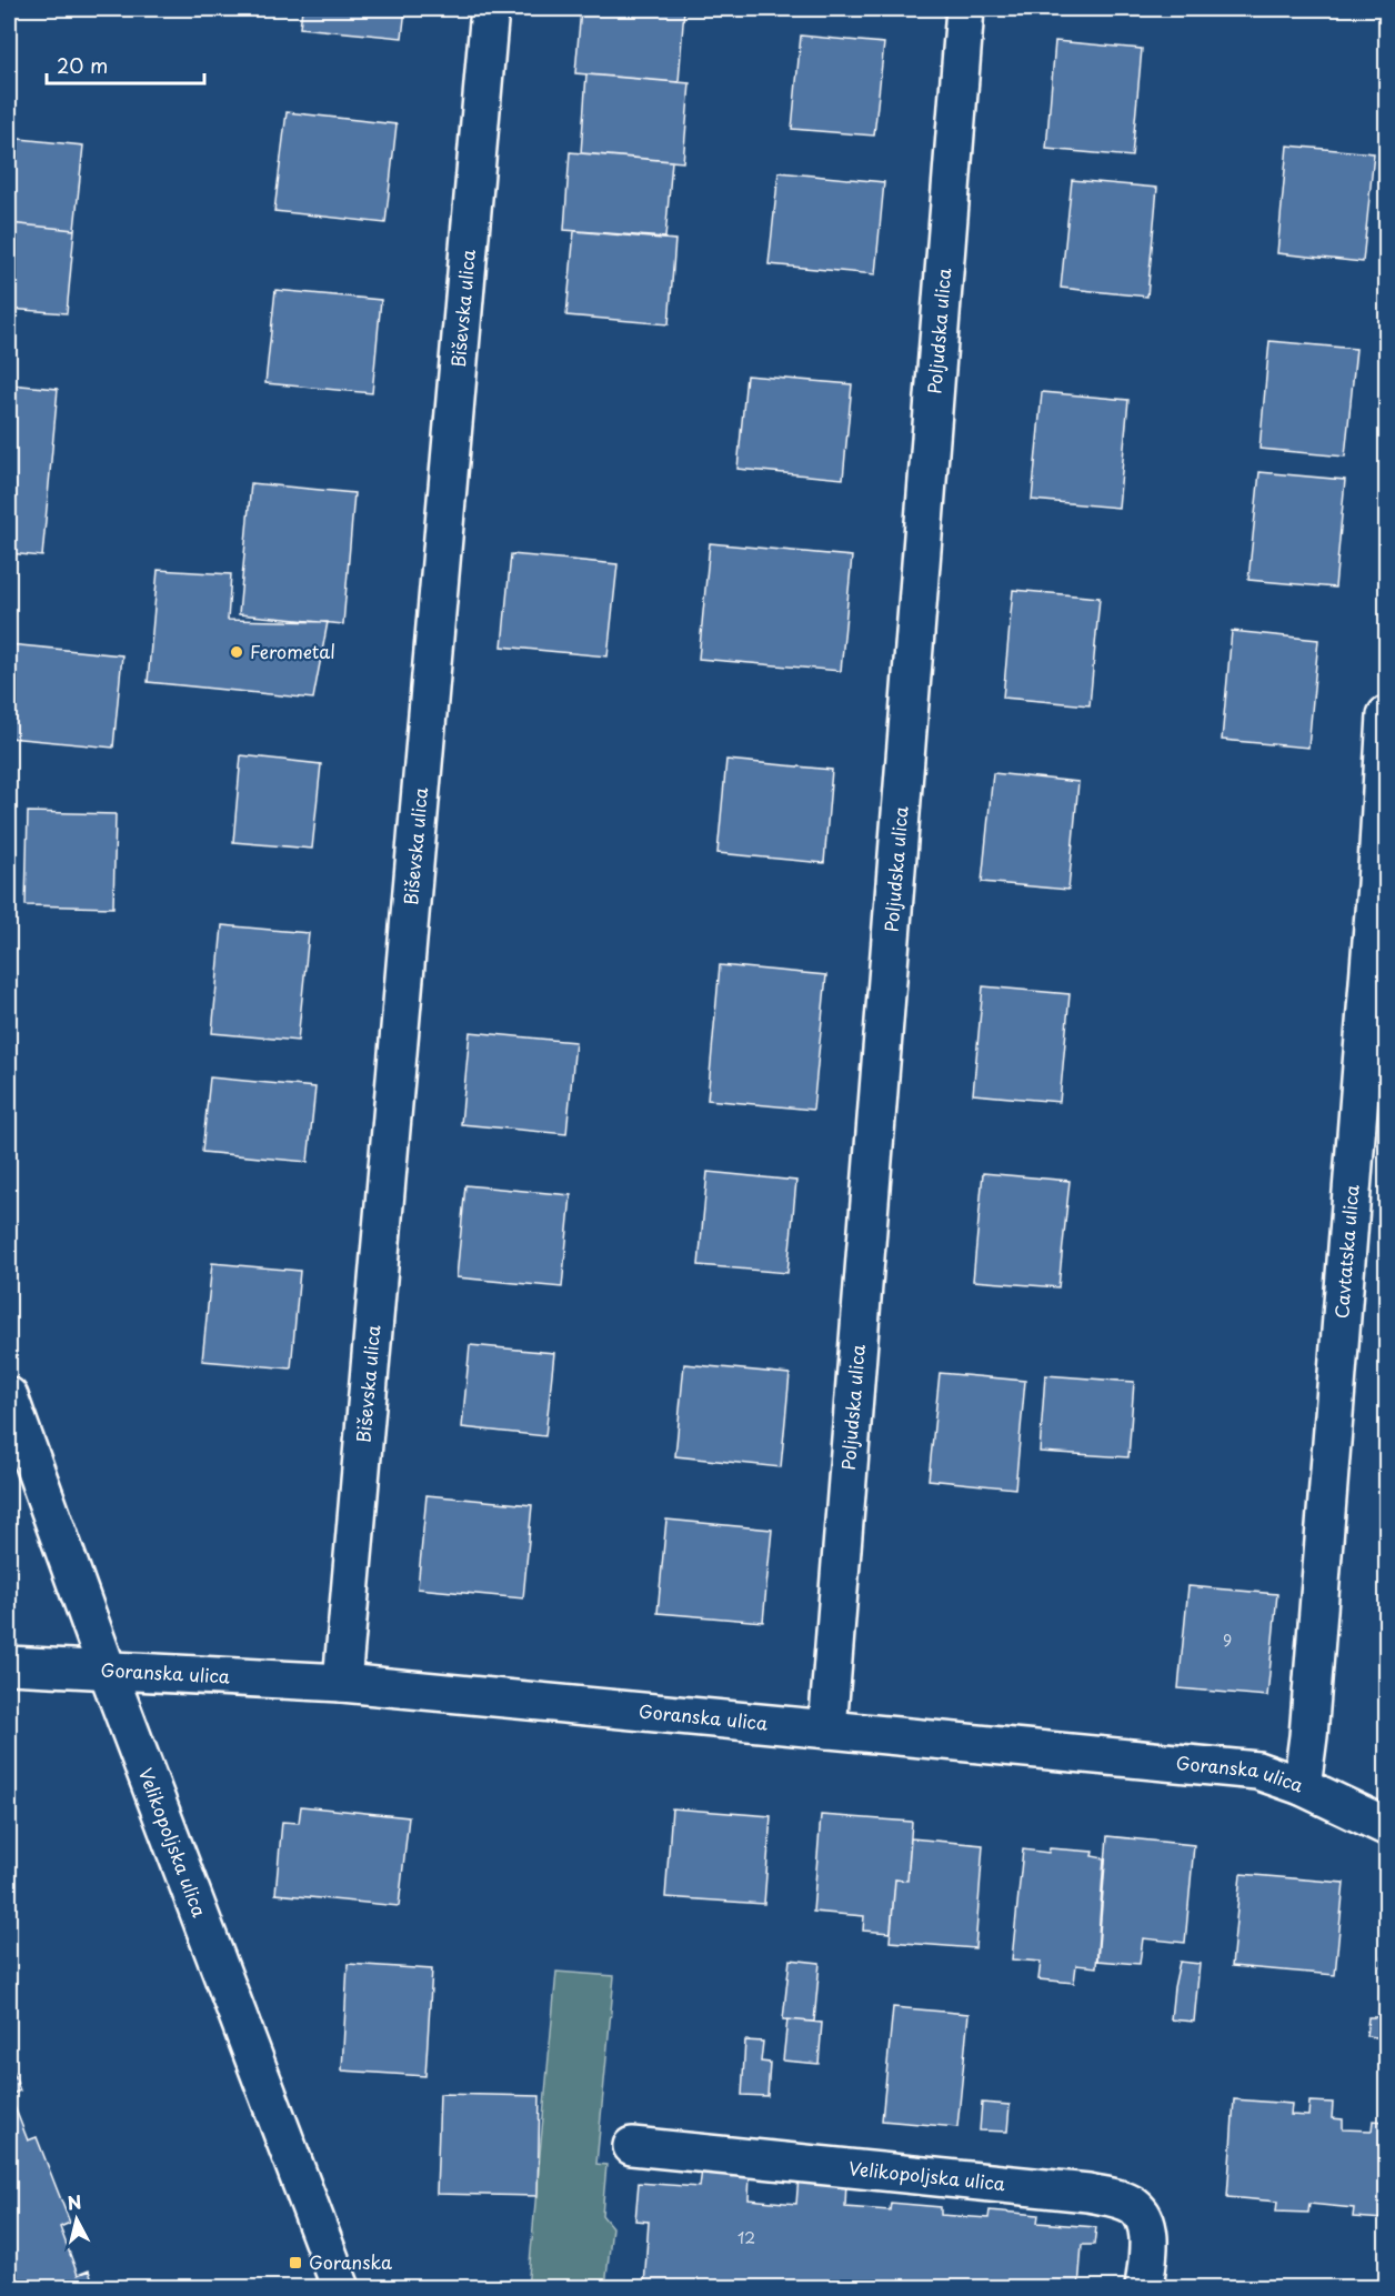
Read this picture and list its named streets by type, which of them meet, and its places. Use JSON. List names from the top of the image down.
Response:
{
  "streets": {
    "street": [
      "Biševska ulica",
      "Poljudska ulica",
      "Cavtatska ulica",
      "Goranska ulica",
      "Velikopoljska ulica"
    ]
  },
  "crossings": [
    ["Biševska ulica", "Goranska ulica"],
    ["Poljudska ulica", "Goranska ulica"],
    ["Cavtatska ulica", "Goranska ulica"],
    ["Goranska ulica", "Velikopoljska ulica"]
  ],
  "places": {
    "other": ["Ferometal"],
    "transit": ["Goranska"]
  },
  "house_numbers": ["9", "12"],
  "scale_bar": "20 m",
  "north": "top"
}
